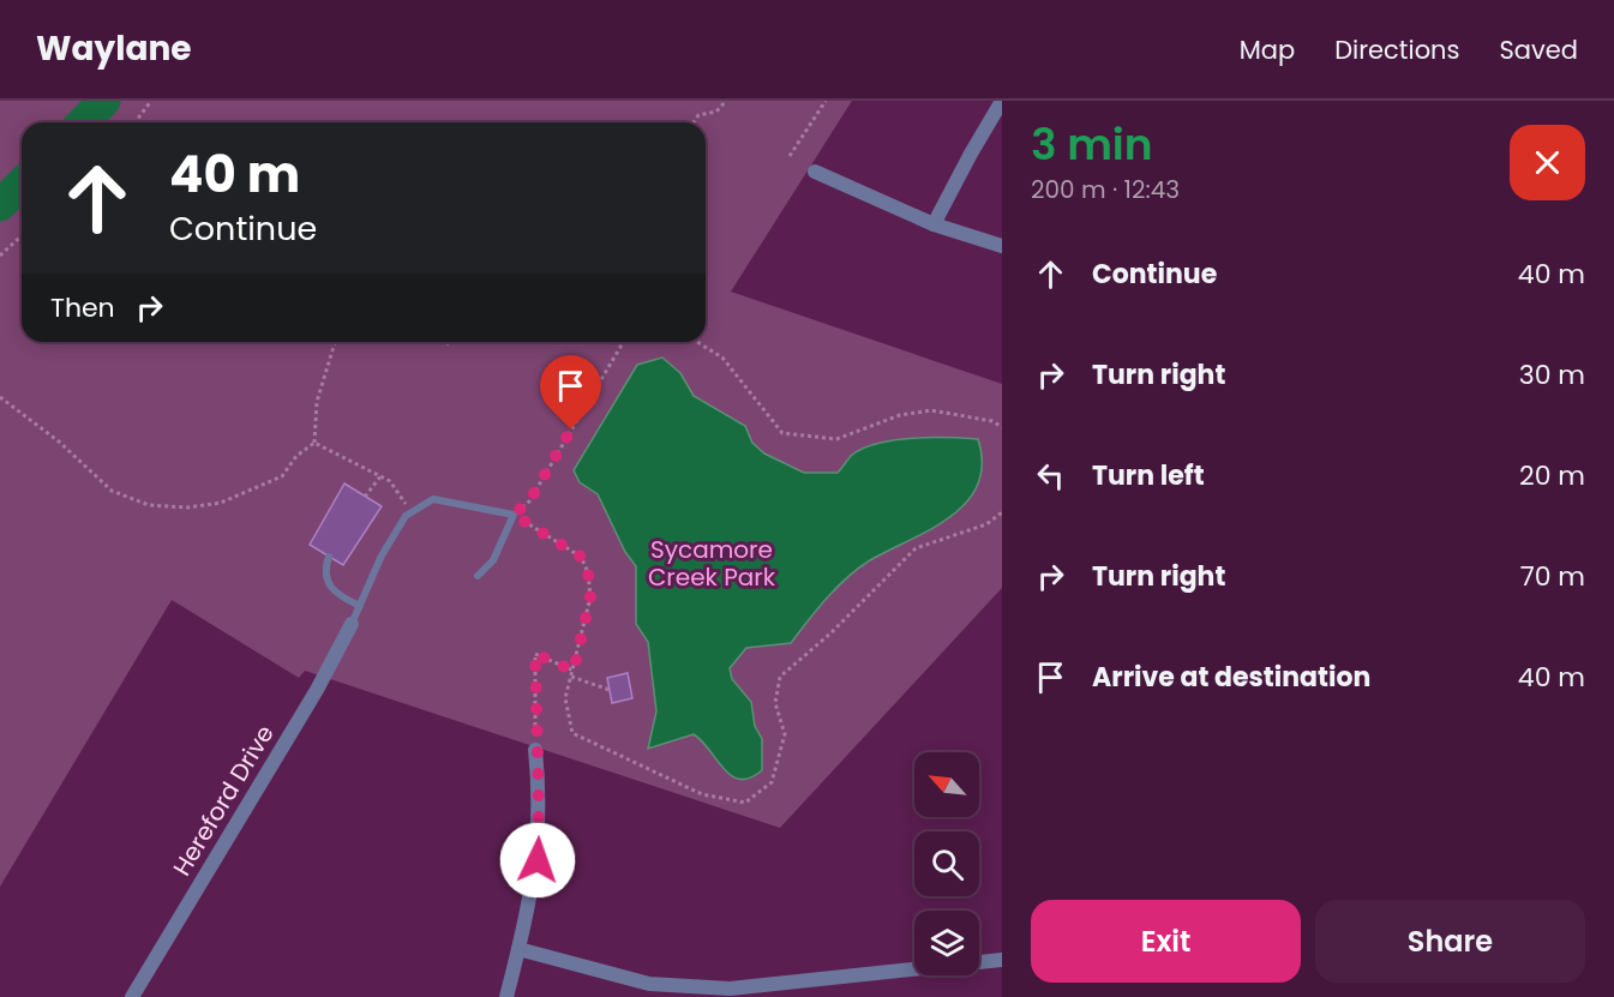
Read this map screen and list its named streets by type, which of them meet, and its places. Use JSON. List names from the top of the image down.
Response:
{
  "streets": {
    "street": ["Hereford Drive"]
  },
  "parks": ["Sycamore Creek Park"],
  "north": "top left",
  "page": {
    "header": "Waylane",
    "nav": ["Map", "Directions", "Saved"],
    "heading": ["3 min", "200 m · 12:43"],
    "turn": ["40 m", "Continue"],
    "list": [
      {
        "name": "Continue",
        "value": "40 m"
      },
      {
        "name": "Turn right",
        "value": "30 m"
      },
      {
        "name": "Turn left",
        "value": "20 m"
      },
      {
        "name": "Turn right",
        "value": "70 m"
      },
      {
        "name": "Arrive at destination",
        "value": "40 m"
      }
    ],
    "then": "Then",
    "buttons": ["Exit", "Share"]
  }
}
